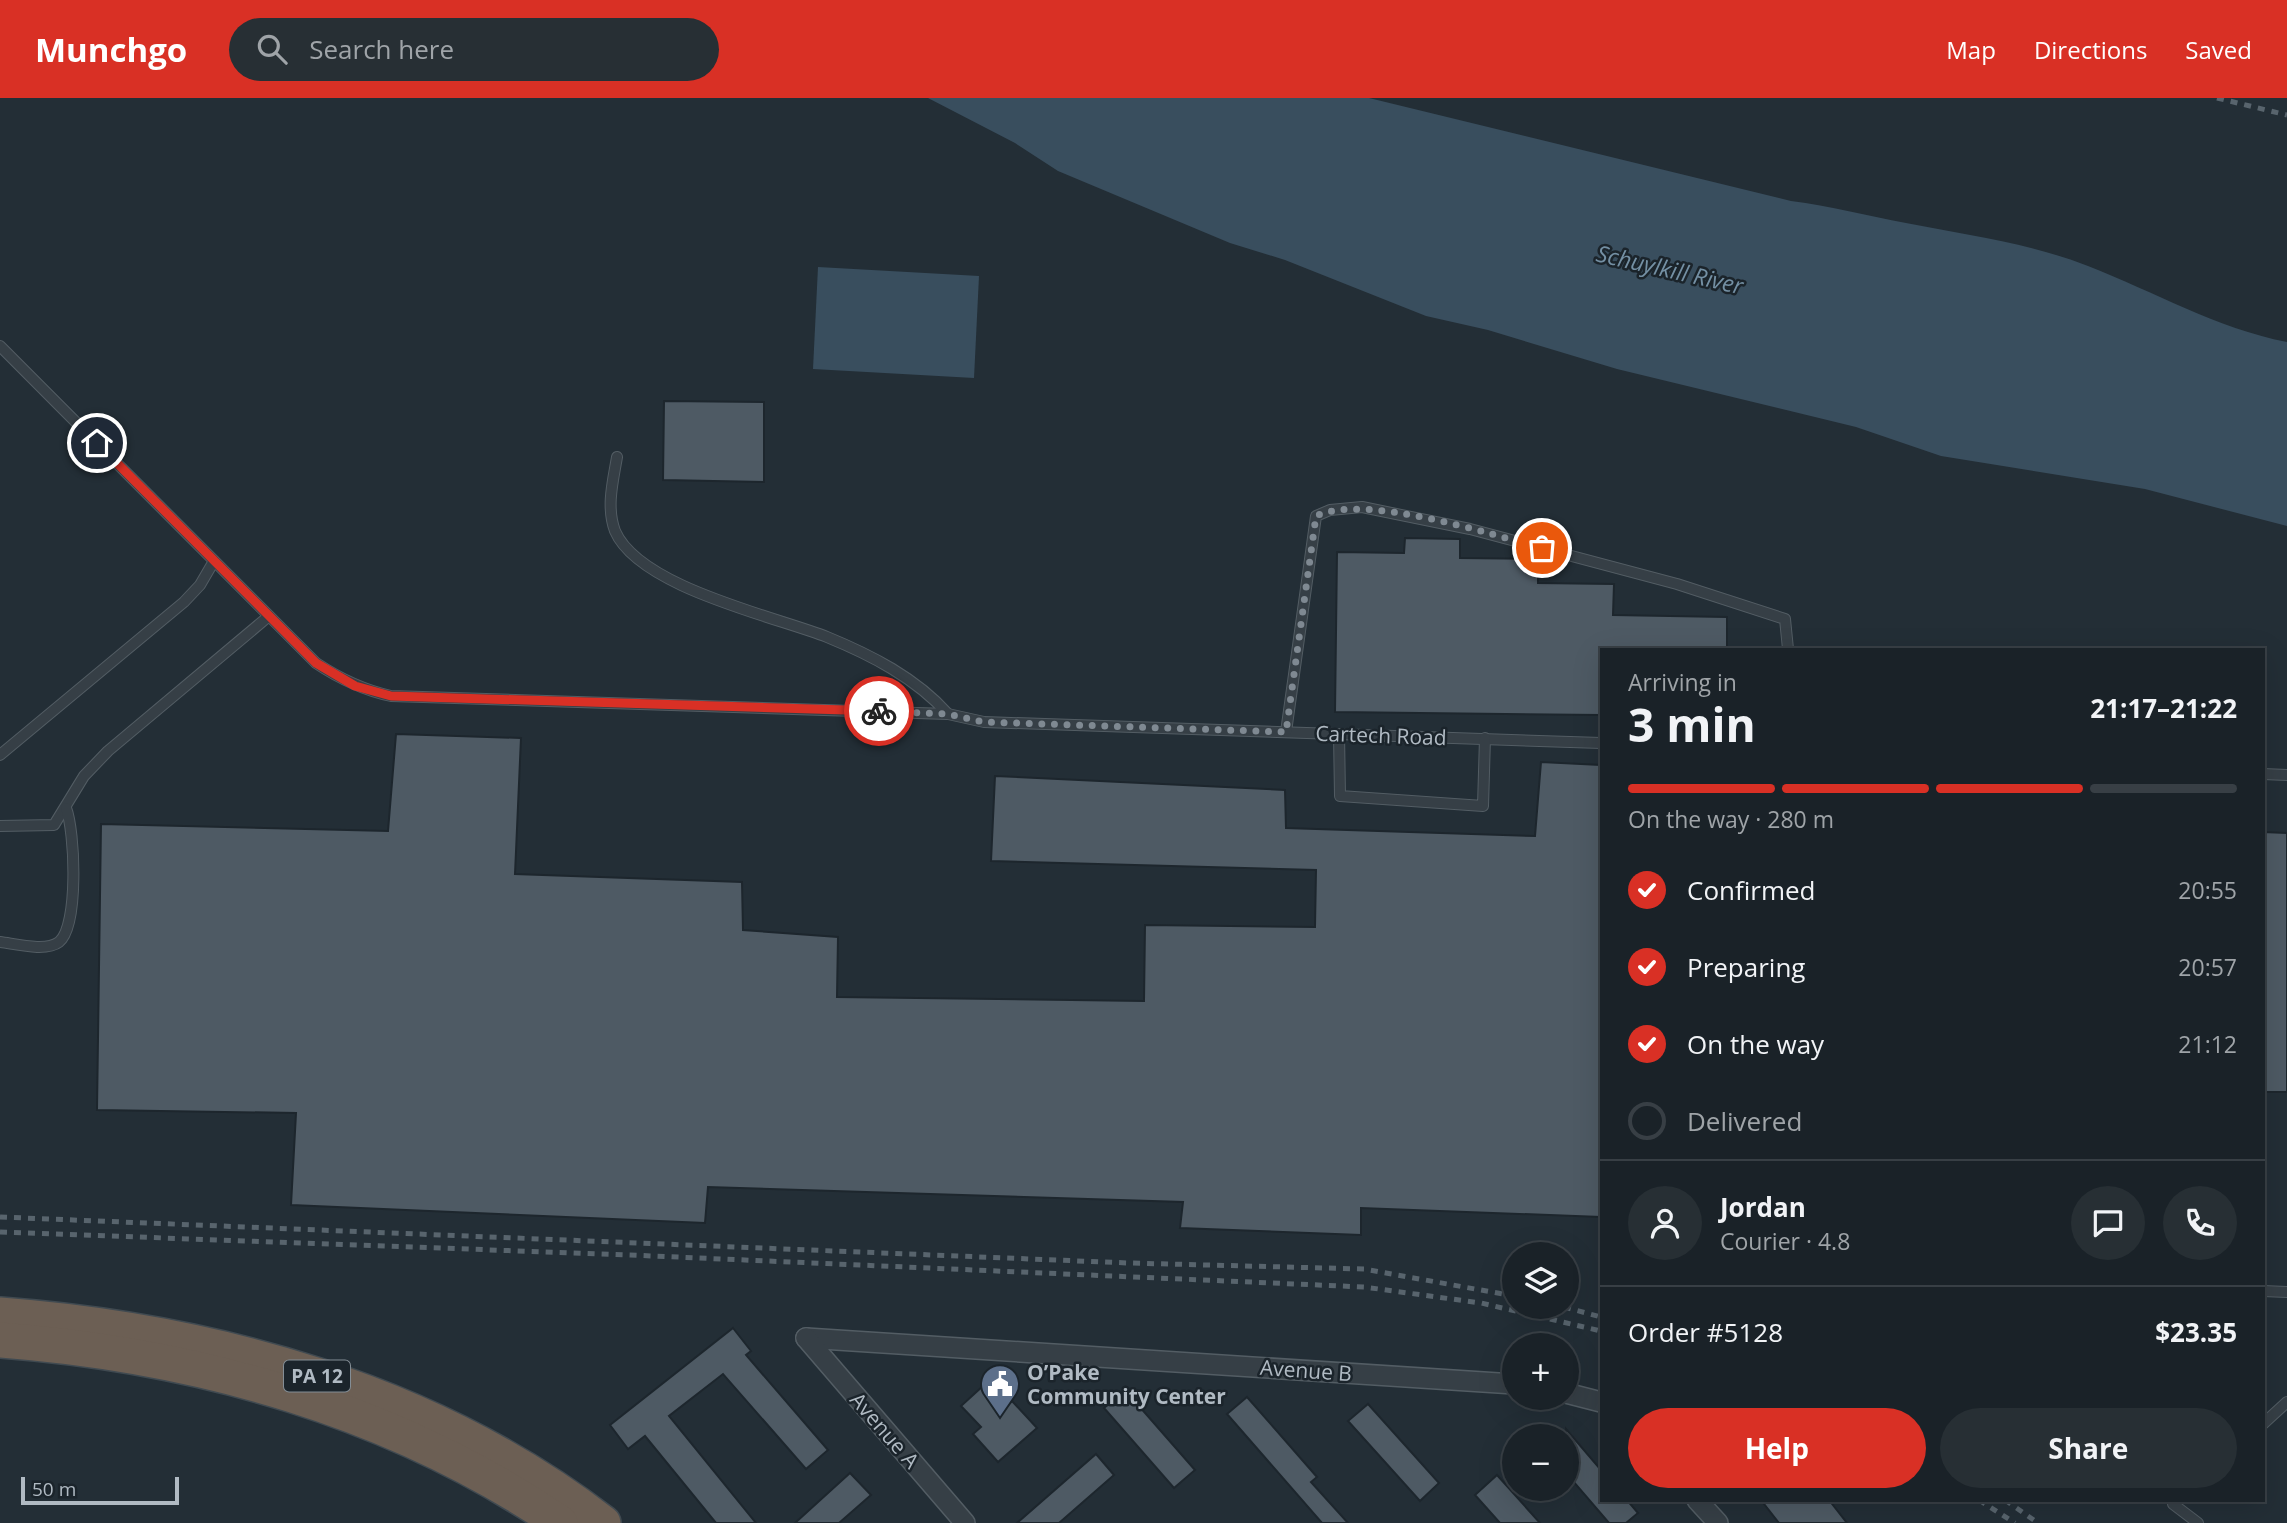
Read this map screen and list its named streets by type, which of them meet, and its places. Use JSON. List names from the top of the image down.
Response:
{
  "streets": {
    "highway": ["PA 12"],
    "street": ["Avenue B", "Avenue A"],
    "lane": ["Cartech Road"]
  },
  "crossings": [
    ["Avenue B", "Avenue A"]
  ],
  "water": ["Schuylkill River"],
  "places": {
    "public building": ["O’Pake Community Center"]
  },
  "scale_bar": "50 m",
  "page": {
    "header": "Munchgo",
    "search": "Search here",
    "nav": ["Map", "Directions", "Saved"],
    "heading": ["3 min", "Arriving in", "21:17–21:22"],
    "panel": [
      "Jordan",
      "Courier · 4.8",
      "Order #5128",
      "$23.35"
    ],
    "bar": "On the way · 280 m",
    "list": [
      ["Confirmed", "20:55"],
      ["Preparing", "20:57"],
      ["On the way", "21:12"],
      "Delivered"
    ],
    "map_buttons": ["+", "−"],
    "buttons": ["Help", "Share"],
    "scale": "50 m"
  }
}
